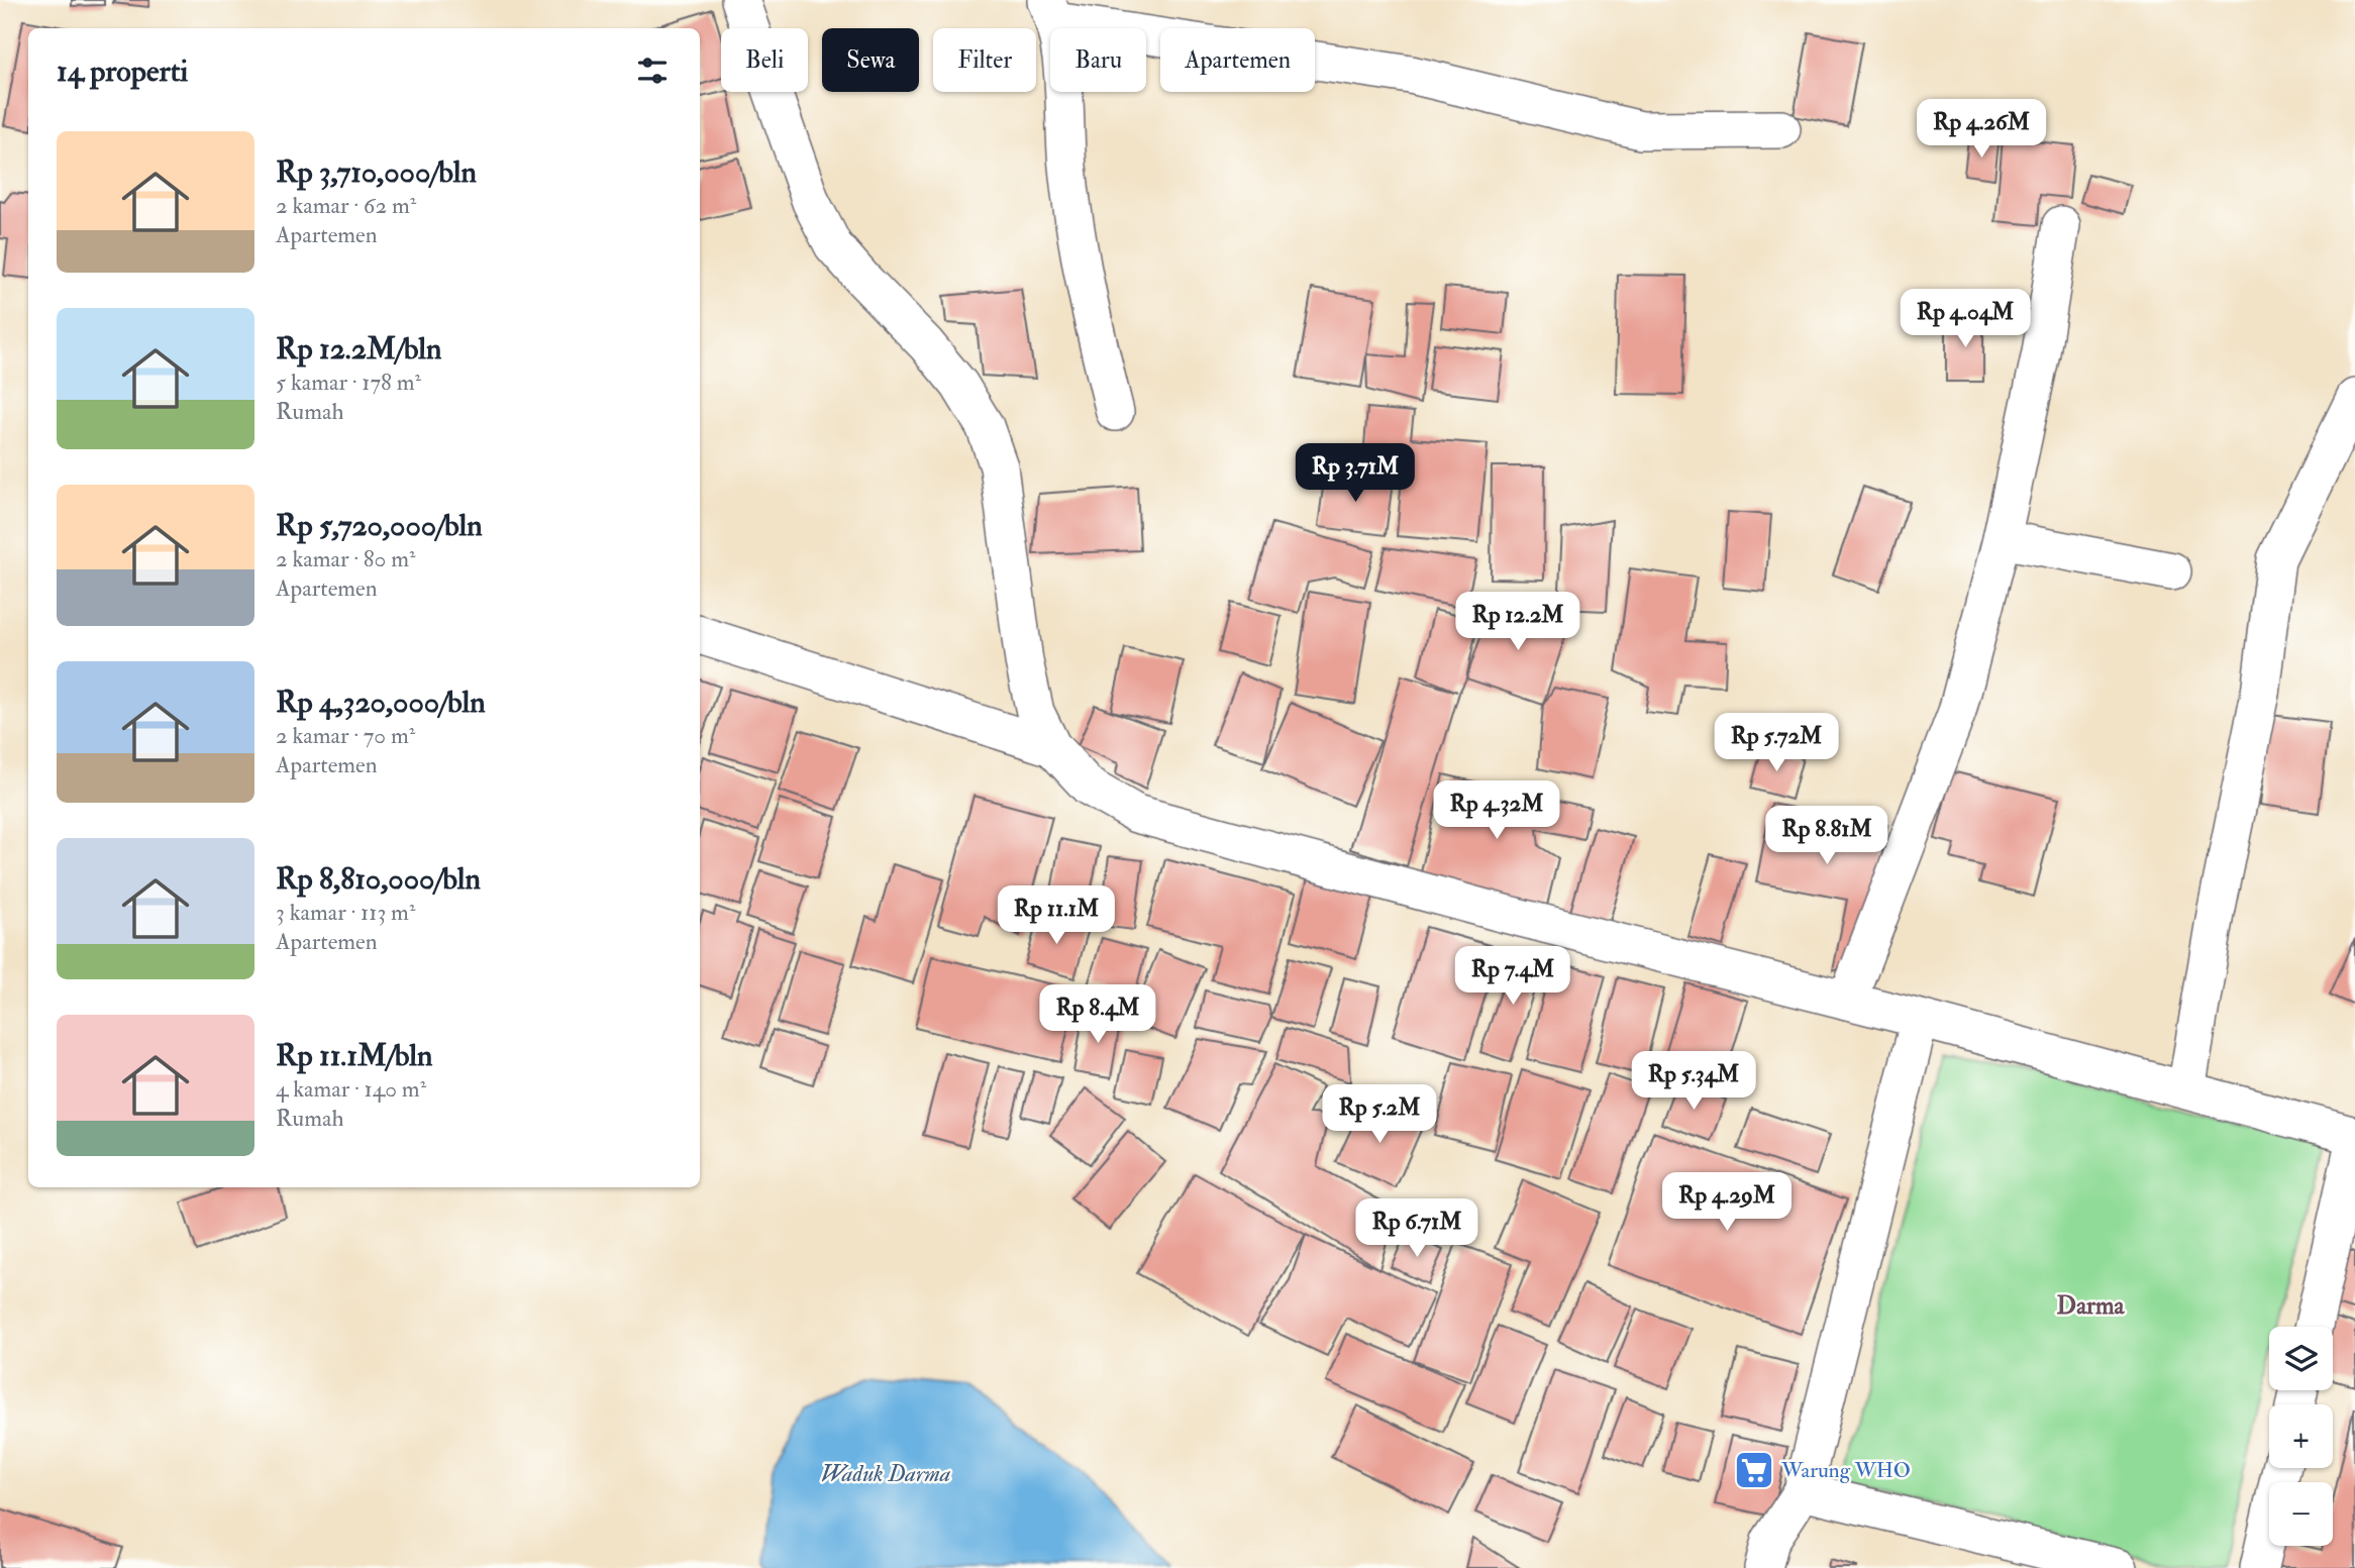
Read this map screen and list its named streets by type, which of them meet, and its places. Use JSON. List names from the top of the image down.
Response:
{
  "districts": ["Darma"],
  "water": ["Waduk Darma"],
  "places": {
    "supermarket": ["Warung WHO"]
  },
  "page": {
    "chip": [
      "Beli",
      "Sewa",
      "Filter",
      "Baru",
      "Apartemen"
    ],
    "heading": "14 properti",
    "price": [
      "Rp 4.26M",
      "Rp 4.04M",
      "Rp 3.71M",
      "Rp 12.2M",
      "Rp 5.72M",
      "Rp 4.32M",
      "Rp 8.81M",
      "Rp 11.1M",
      "Rp 7.4M",
      "Rp 8.4M",
      "Rp 5.34M",
      "Rp 5.2M",
      "Rp 4.29M",
      "Rp 6.71M"
    ],
    "list": [
      {
        "name": "Rp 3,710,000/bln",
        "note": "2 kamar · 62 m² · Apartemen"
      },
      {
        "name": "Rp 12.2M/bln",
        "note": "5 kamar · 178 m² · Rumah"
      },
      {
        "name": "Rp 5,720,000/bln",
        "note": "2 kamar · 80 m² · Apartemen"
      },
      {
        "name": "Rp 4,320,000/bln",
        "note": "2 kamar · 70 m² · Apartemen"
      },
      {
        "name": "Rp 8,810,000/bln",
        "note": "3 kamar · 113 m² · Apartemen"
      },
      {
        "name": "Rp 11.1M/bln",
        "note": "4 kamar · 140 m² · Rumah"
      }
    ],
    "map_buttons": ["+", "−"]
  }
}
